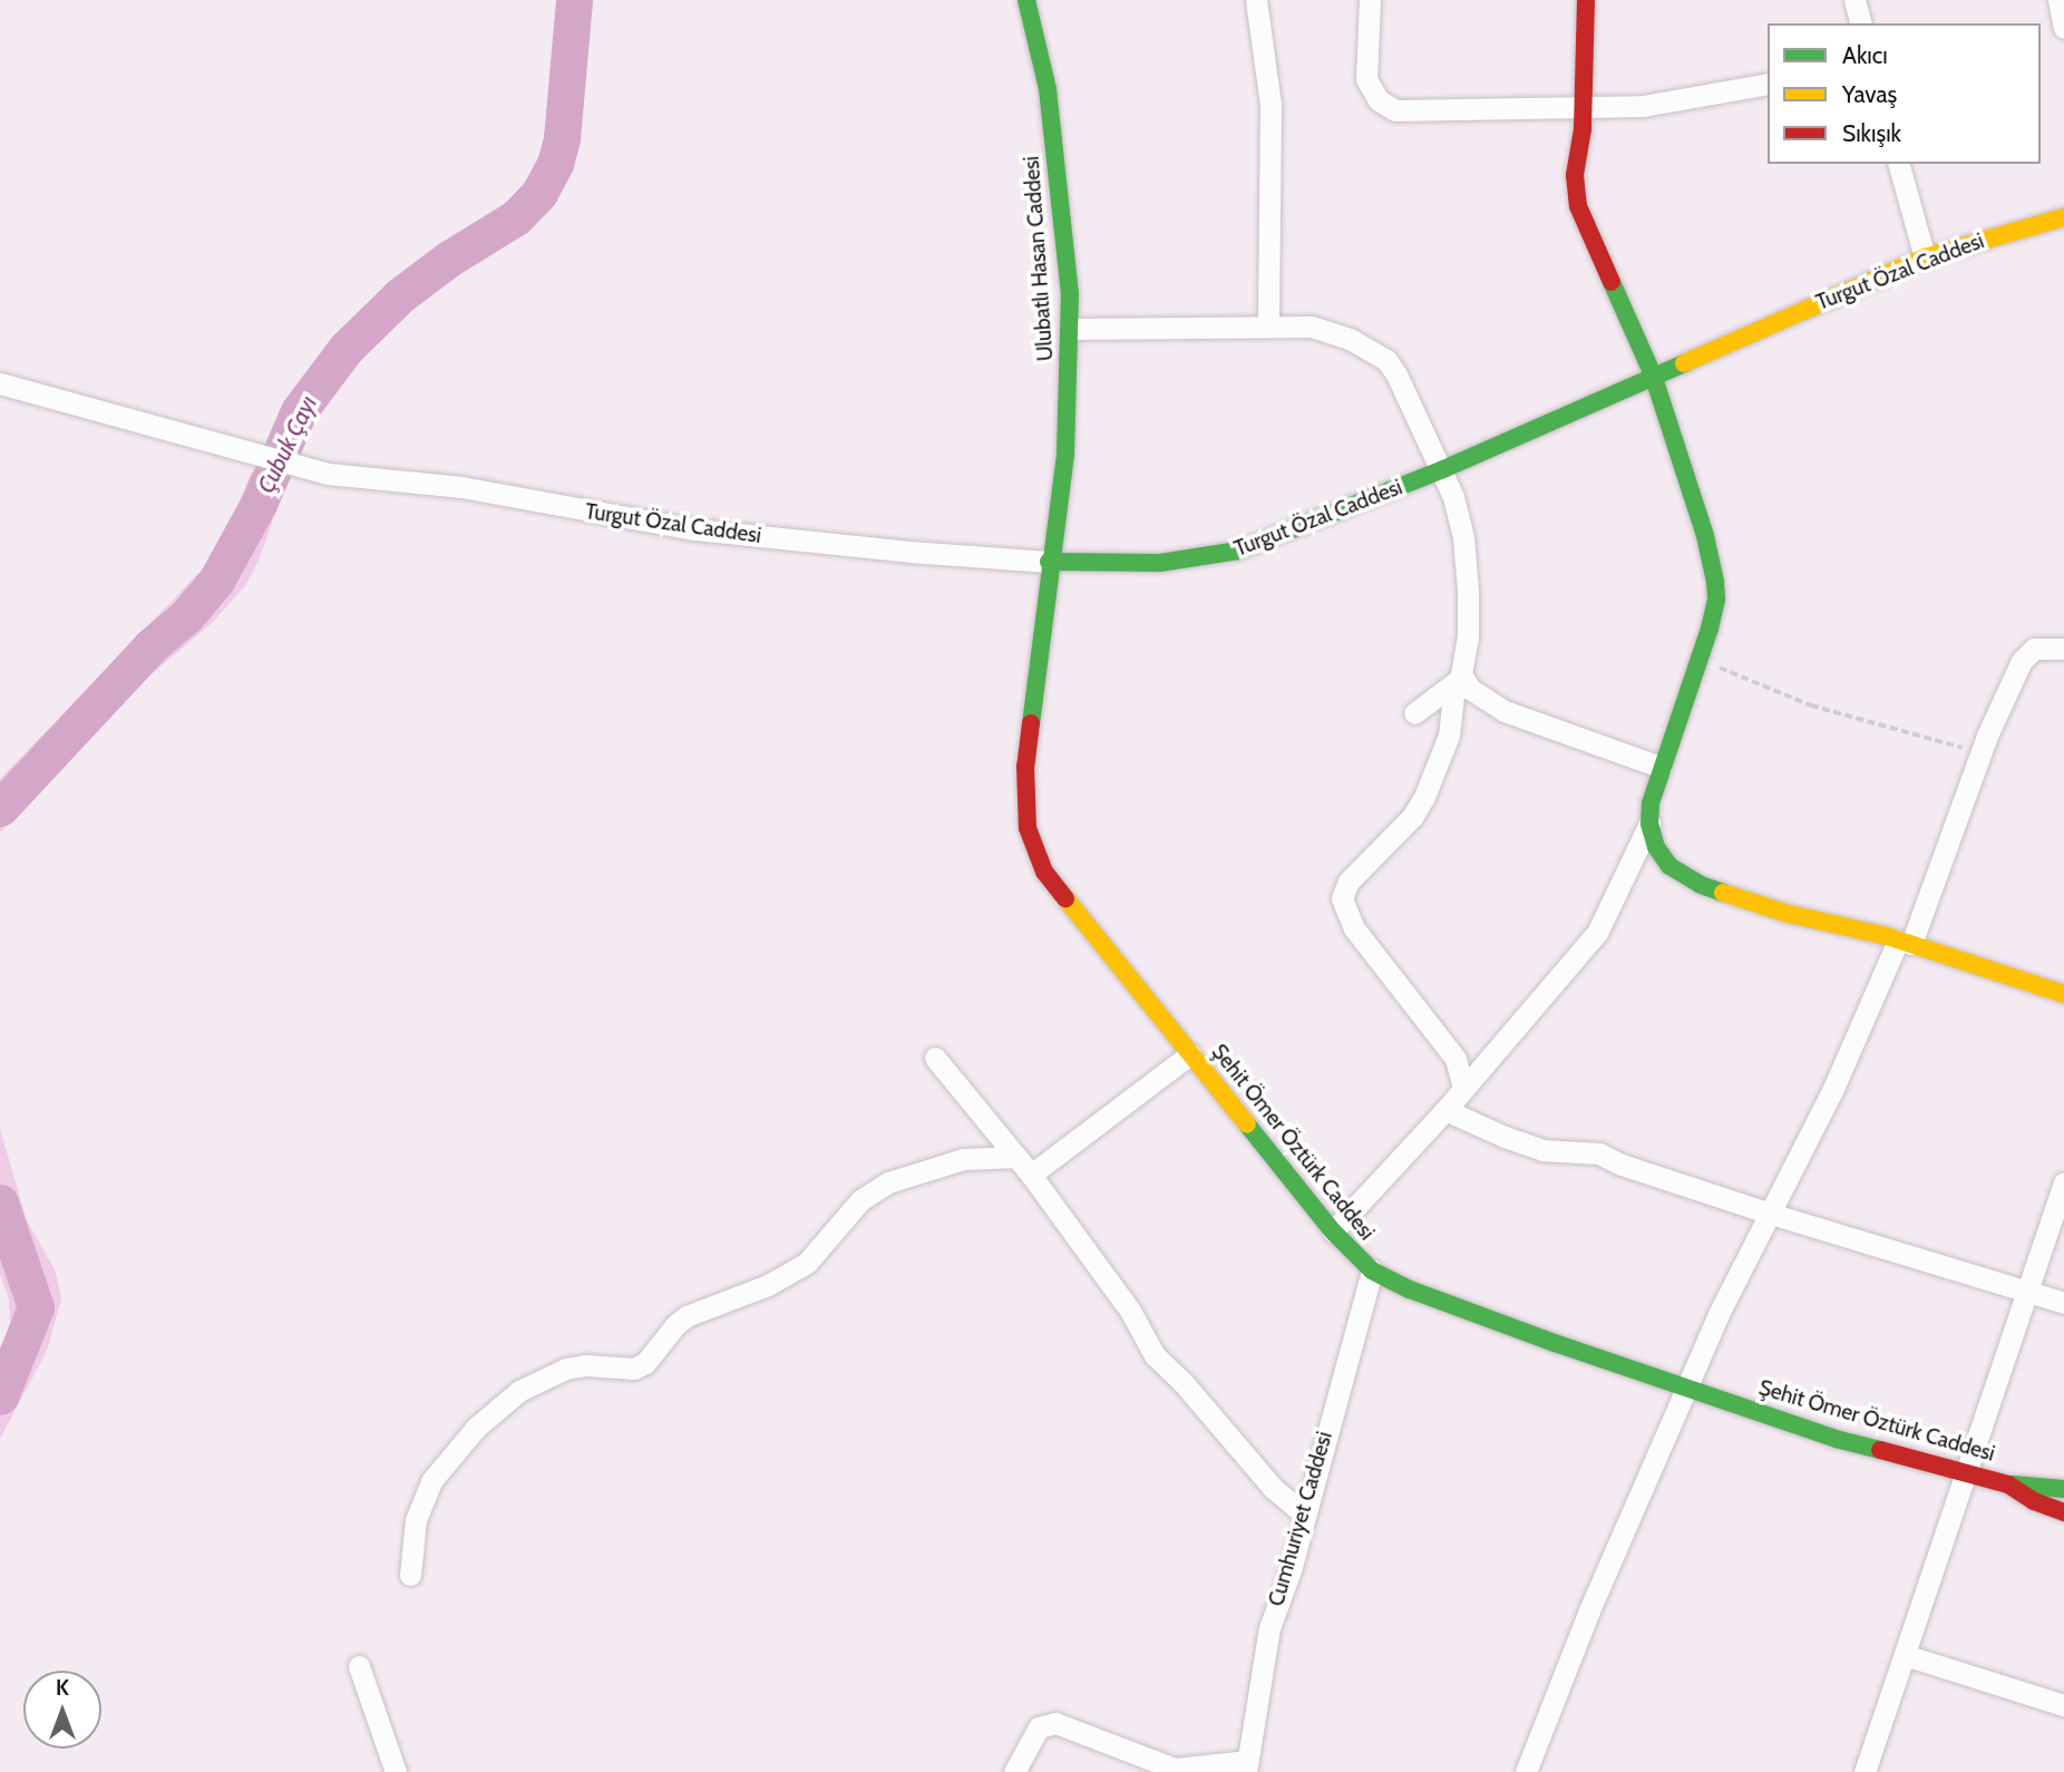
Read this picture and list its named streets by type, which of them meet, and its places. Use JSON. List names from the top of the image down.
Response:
{
  "streets": {
    "street": [
      "Ulubatlı Hasan Caddesi",
      "Turgut Özal Caddesi",
      "Şehit Ömer Öztürk Caddesi",
      "Cumhuriyet Caddesi"
    ]
  },
  "crossings": [
    ["Ulubatlı Hasan Caddesi", "Turgut Özal Caddesi"],
    ["Ulubatlı Hasan Caddesi", "Şehit Ömer Öztürk Caddesi"],
    ["Turgut Özal Caddesi", "Şehit Ömer Öztürk Caddesi"],
    ["Şehit Ömer Öztürk Caddesi", "Cumhuriyet Caddesi"]
  ],
  "water": ["Çubuk Çayı"],
  "legend": ["Akıcı", "Yavaş", "Sıkışık"],
  "north": "top"
}
